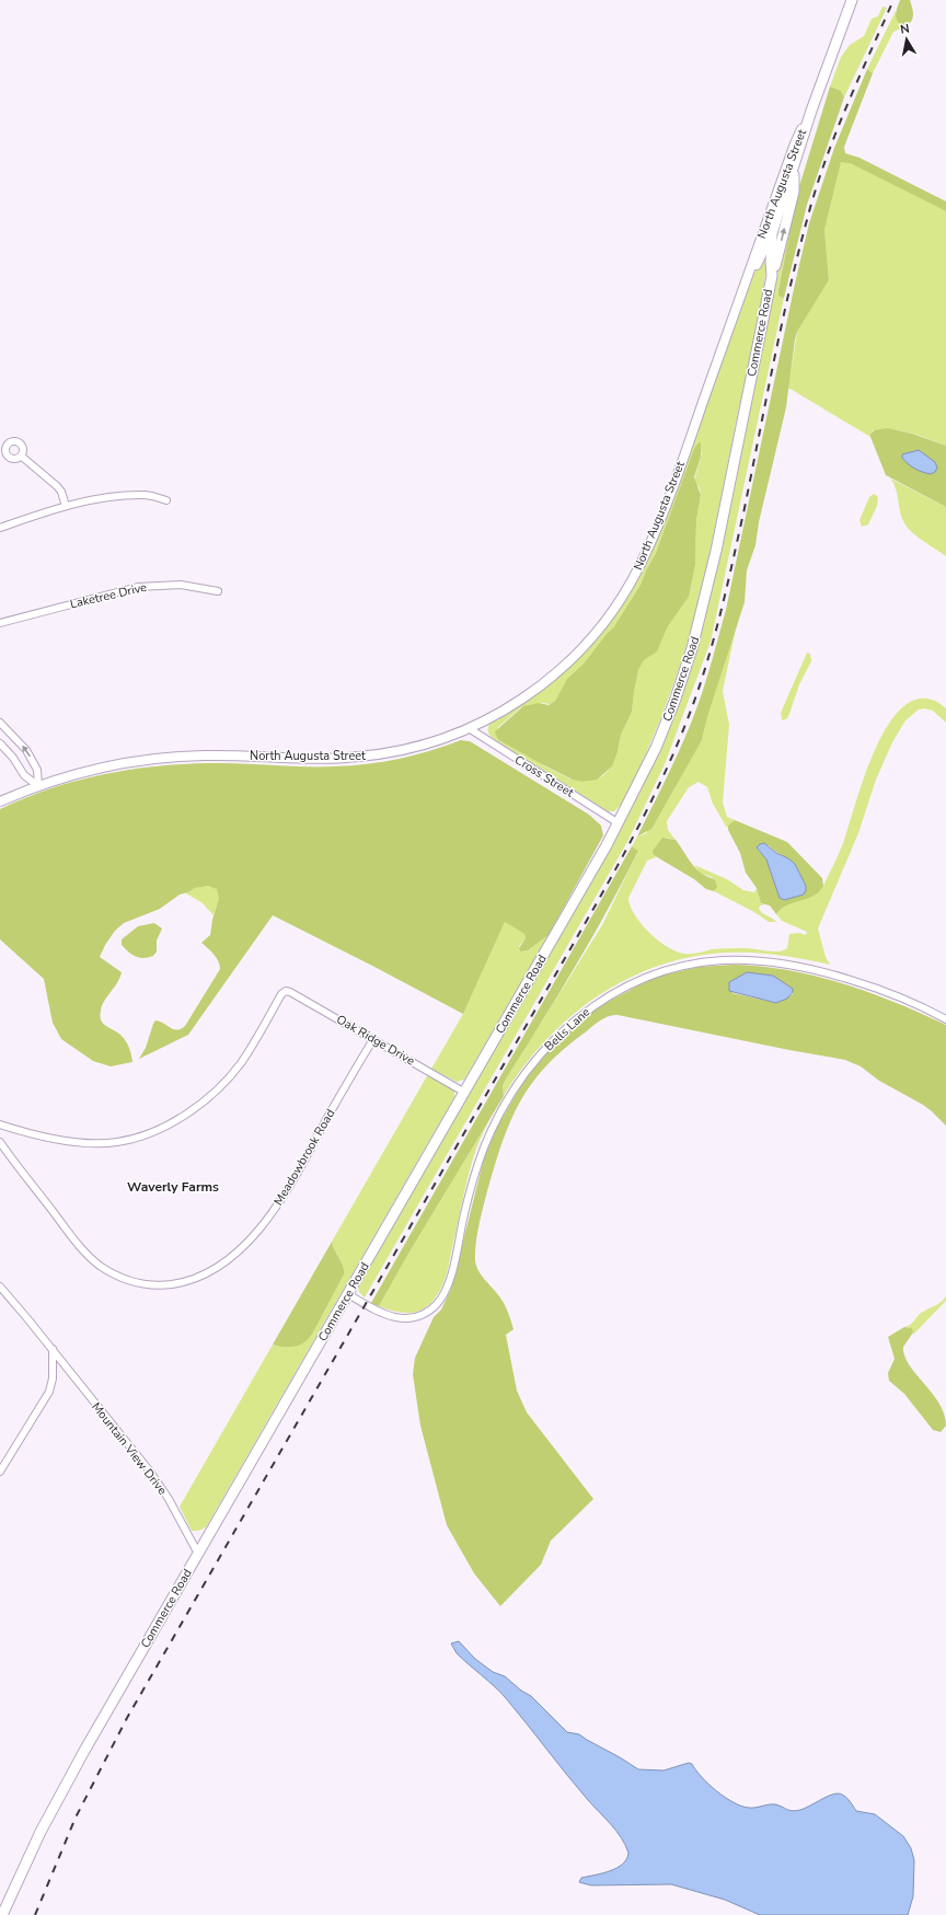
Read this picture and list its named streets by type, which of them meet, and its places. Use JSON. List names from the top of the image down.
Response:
{
  "streets": {
    "main road": ["North Augusta Street", "Commerce Road"],
    "street": [
      "Laketree Drive",
      "Cross Street",
      "Bells Lane",
      "Oak Ridge Drive",
      "Meadowbrook Road",
      "Mountain View Drive"
    ]
  },
  "crossings": [
    ["North Augusta Street", "Commerce Road"],
    ["North Augusta Street", "Cross Street"],
    ["Commerce Road", "Cross Street"],
    ["Commerce Road", "Bells Lane"],
    ["Commerce Road", "Oak Ridge Drive"],
    ["Commerce Road", "Mountain View Drive"],
    ["Oak Ridge Drive", "Meadowbrook Road"]
  ],
  "districts": ["Waverly Farms"],
  "north": "top"
}
